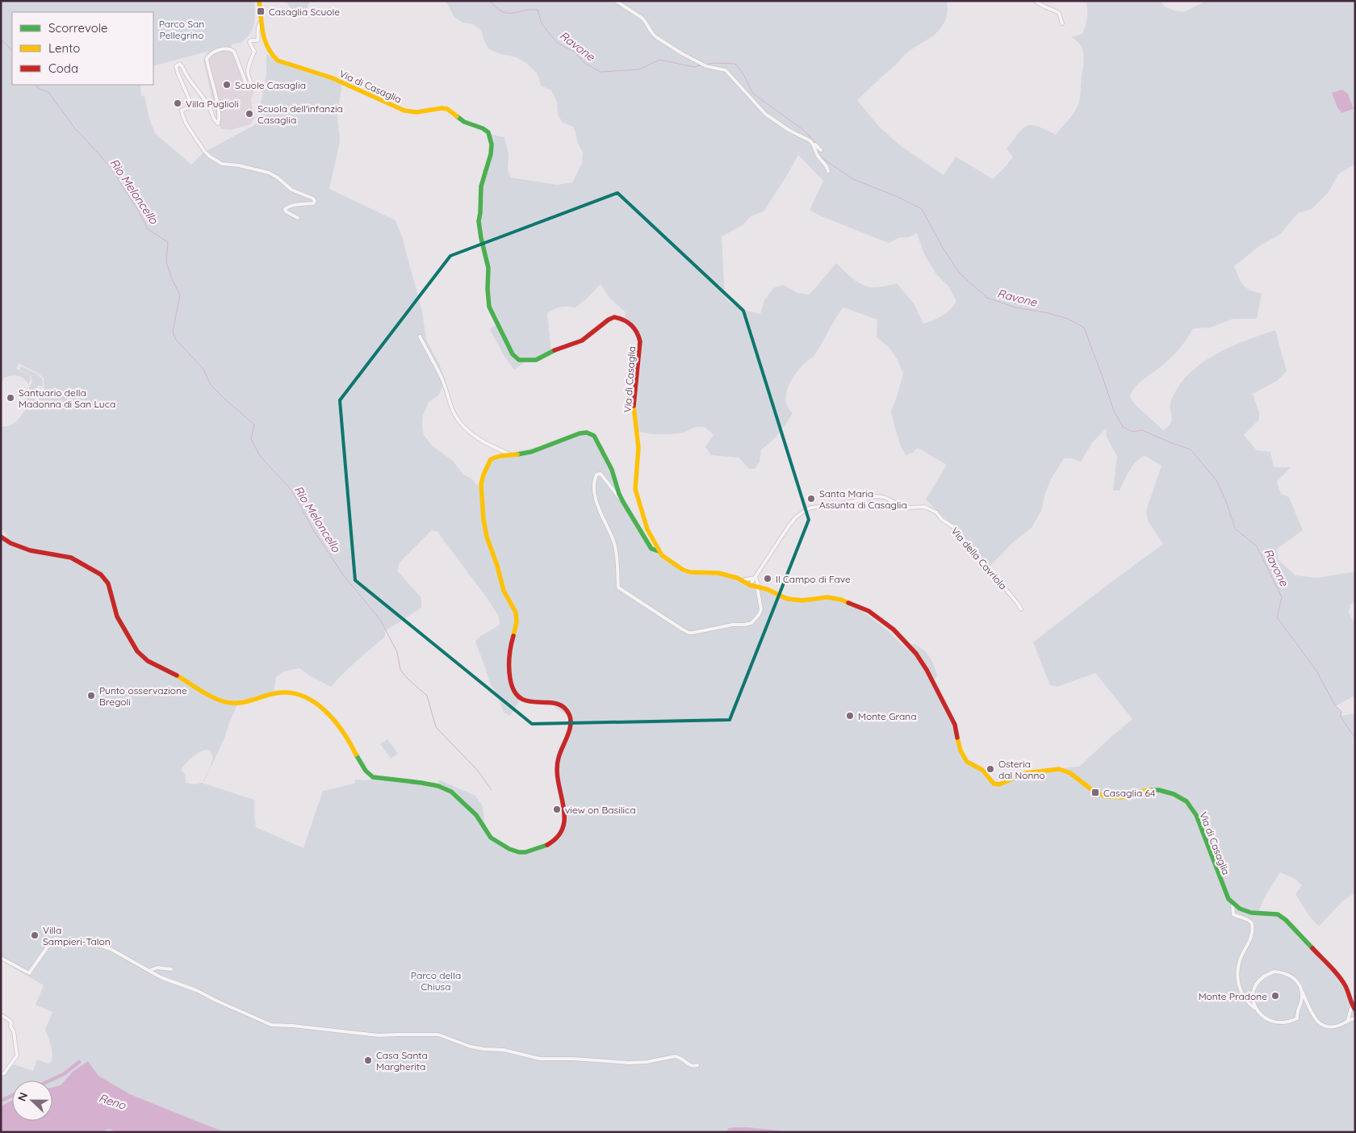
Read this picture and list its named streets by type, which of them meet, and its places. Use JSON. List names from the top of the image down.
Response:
{
  "streets": {
    "street": ["Via di Casaglia", "Via della Cavriola"]
  },
  "crossings": [
    ["Via di Casaglia", "Via della Cavriola"]
  ],
  "water": ["Ravone", "Rio Meloncello", "Reno"],
  "parks": ["Parco San Pellegrino", "Parco della Chiusa"],
  "places": {
    "transit": ["Casaglia Scuole", "Casaglia 64"],
    "other": [
      "Scuole Casaglia",
      "Villa Puglioli",
      "Scuola dell'infanzia Casaglia",
      "Santuario della Madonna di San Luca",
      "Santa Maria Assunta di Casaglia",
      "Il Campo di Fave",
      "Punto osservazione Bregoli",
      "Monte Grana",
      "Osteria dal Nonno",
      "view on Basilica",
      "Villa Sampieri-Talon",
      "Monte Pradone",
      "Casa Santa Margherita"
    ]
  },
  "legend": ["Scorrevole", "Lento", "Coda"],
  "north": "left"
}
